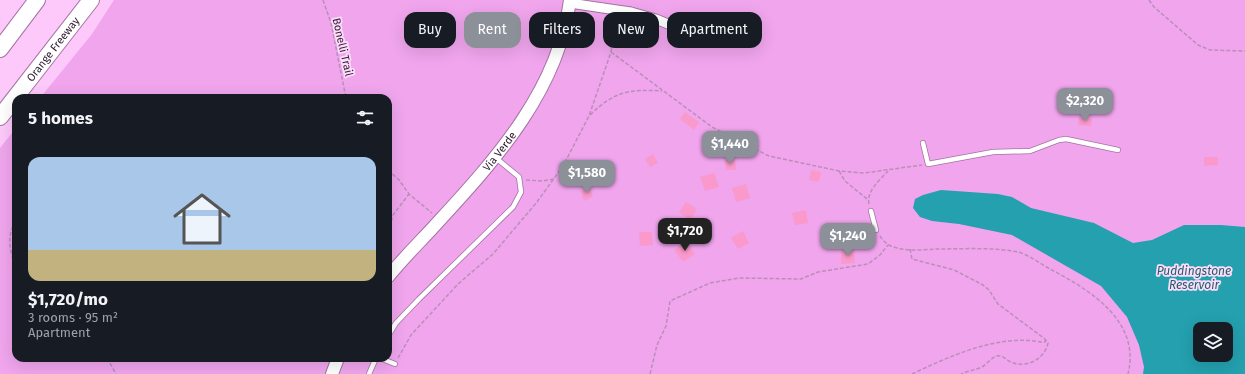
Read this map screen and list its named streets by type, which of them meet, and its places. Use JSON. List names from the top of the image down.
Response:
{
  "streets": {
    "highway": ["Orange Freeway"],
    "main road": ["Via Verde"],
    "path": ["Bonelli Trail"]
  },
  "water": ["Puddingstone Reservoir"],
  "page": {
    "chip": [
      "Buy",
      "Rent",
      "Filters",
      "New",
      "Apartment"
    ],
    "price": [
      "$2,320",
      "$1,440",
      "$1,580",
      "$1,720",
      "$1,240"
    ],
    "heading": "5 homes",
    "list": [
      {
        "name": "$1,720/mo",
        "note": "3 rooms · 95 m² · Apartment"
      }
    ]
  }
}
